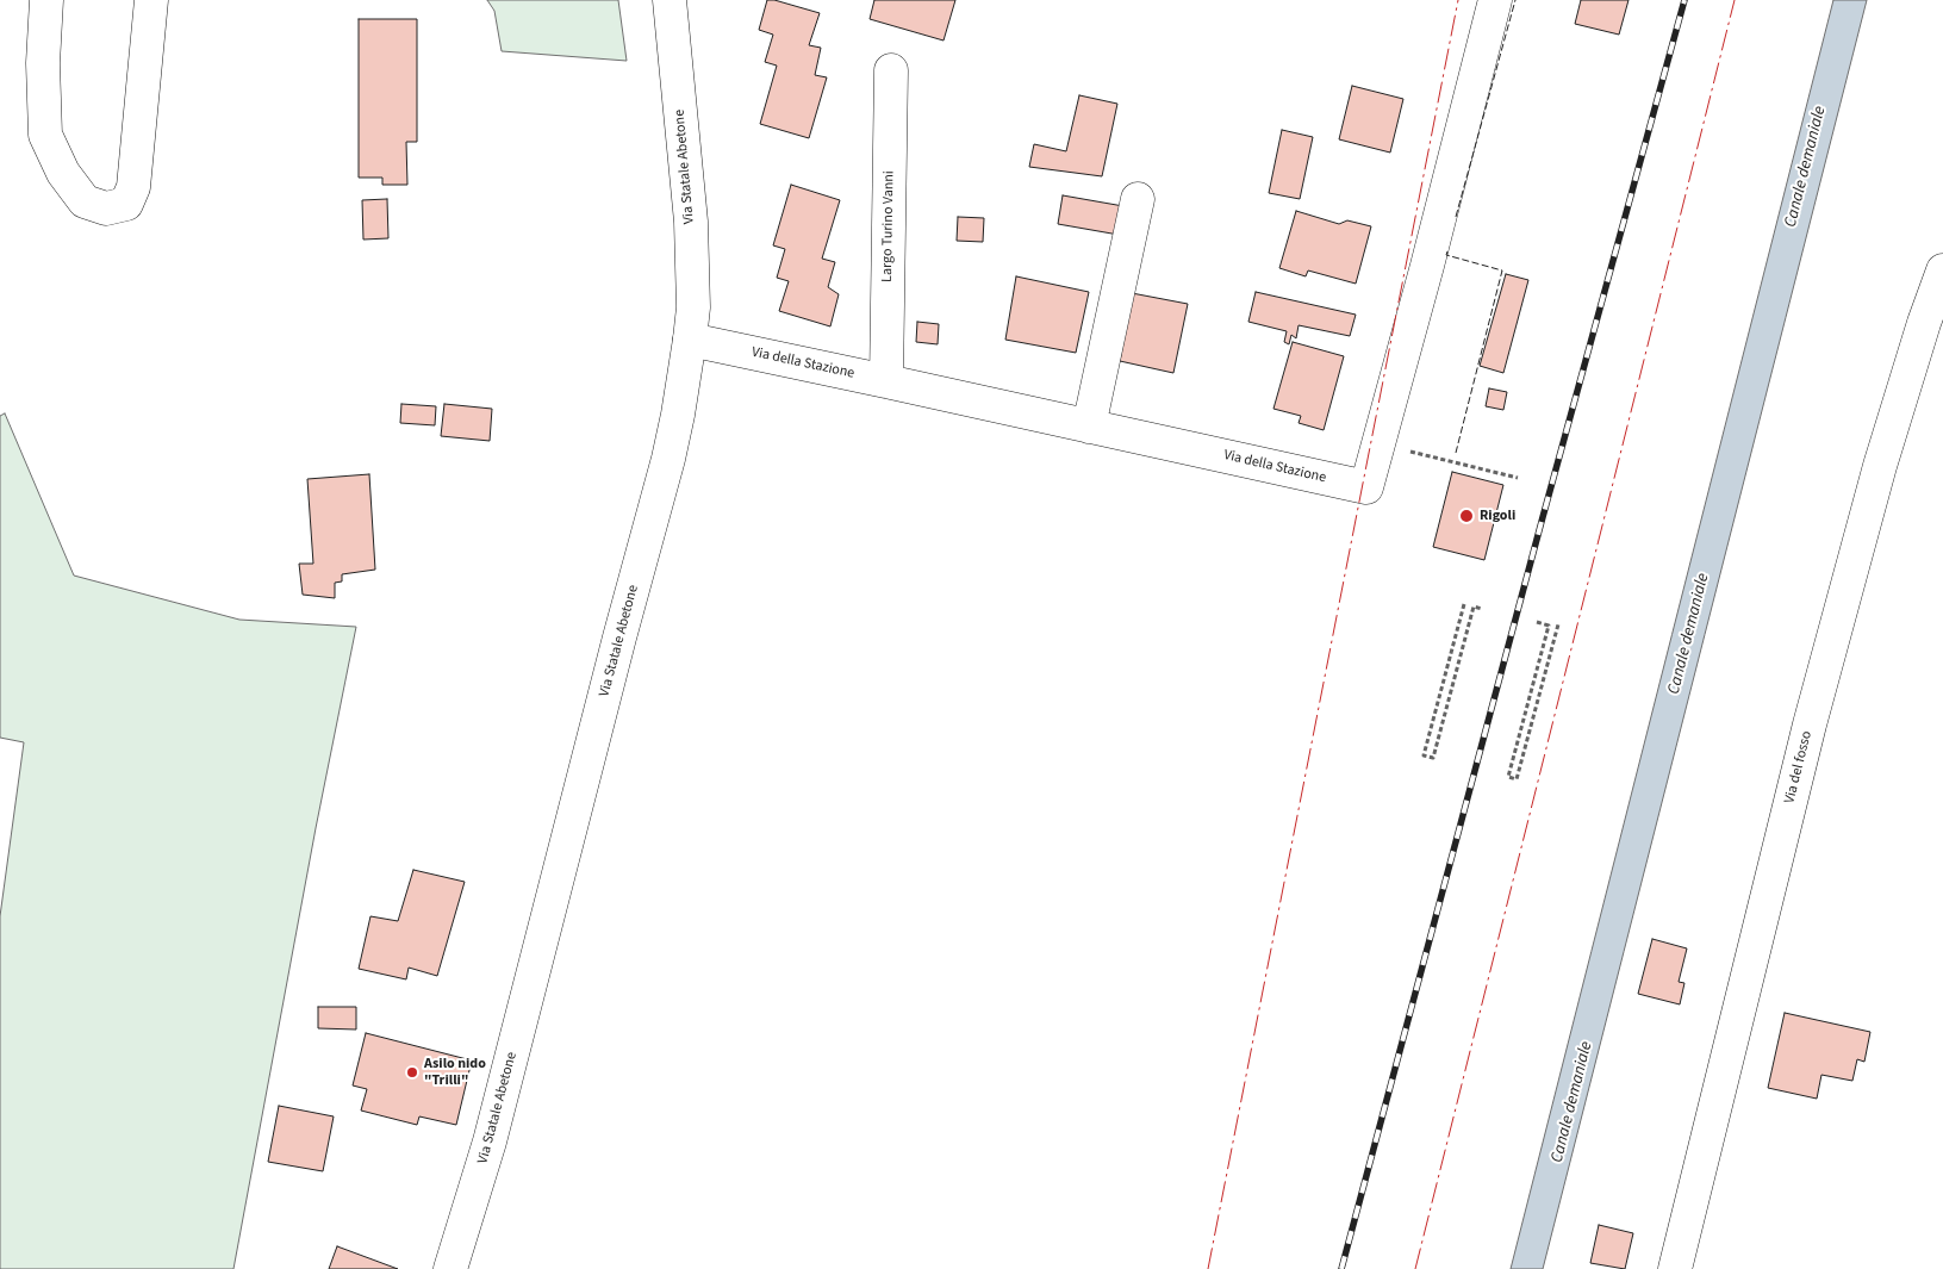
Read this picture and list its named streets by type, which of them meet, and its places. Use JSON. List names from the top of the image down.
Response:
{
  "streets": {
    "street": [
      "Via Statale Abetone",
      "Largo Turino Vanni",
      "Via della Stazione",
      "Via del fosso"
    ]
  },
  "crossings": [
    ["Via Statale Abetone", "Via della Stazione"],
    ["Largo Turino Vanni", "Via della Stazione"]
  ],
  "water": ["Canale demaniale"],
  "places": ["Rigoli", "Asilo nido \"Trilli\""]
}
